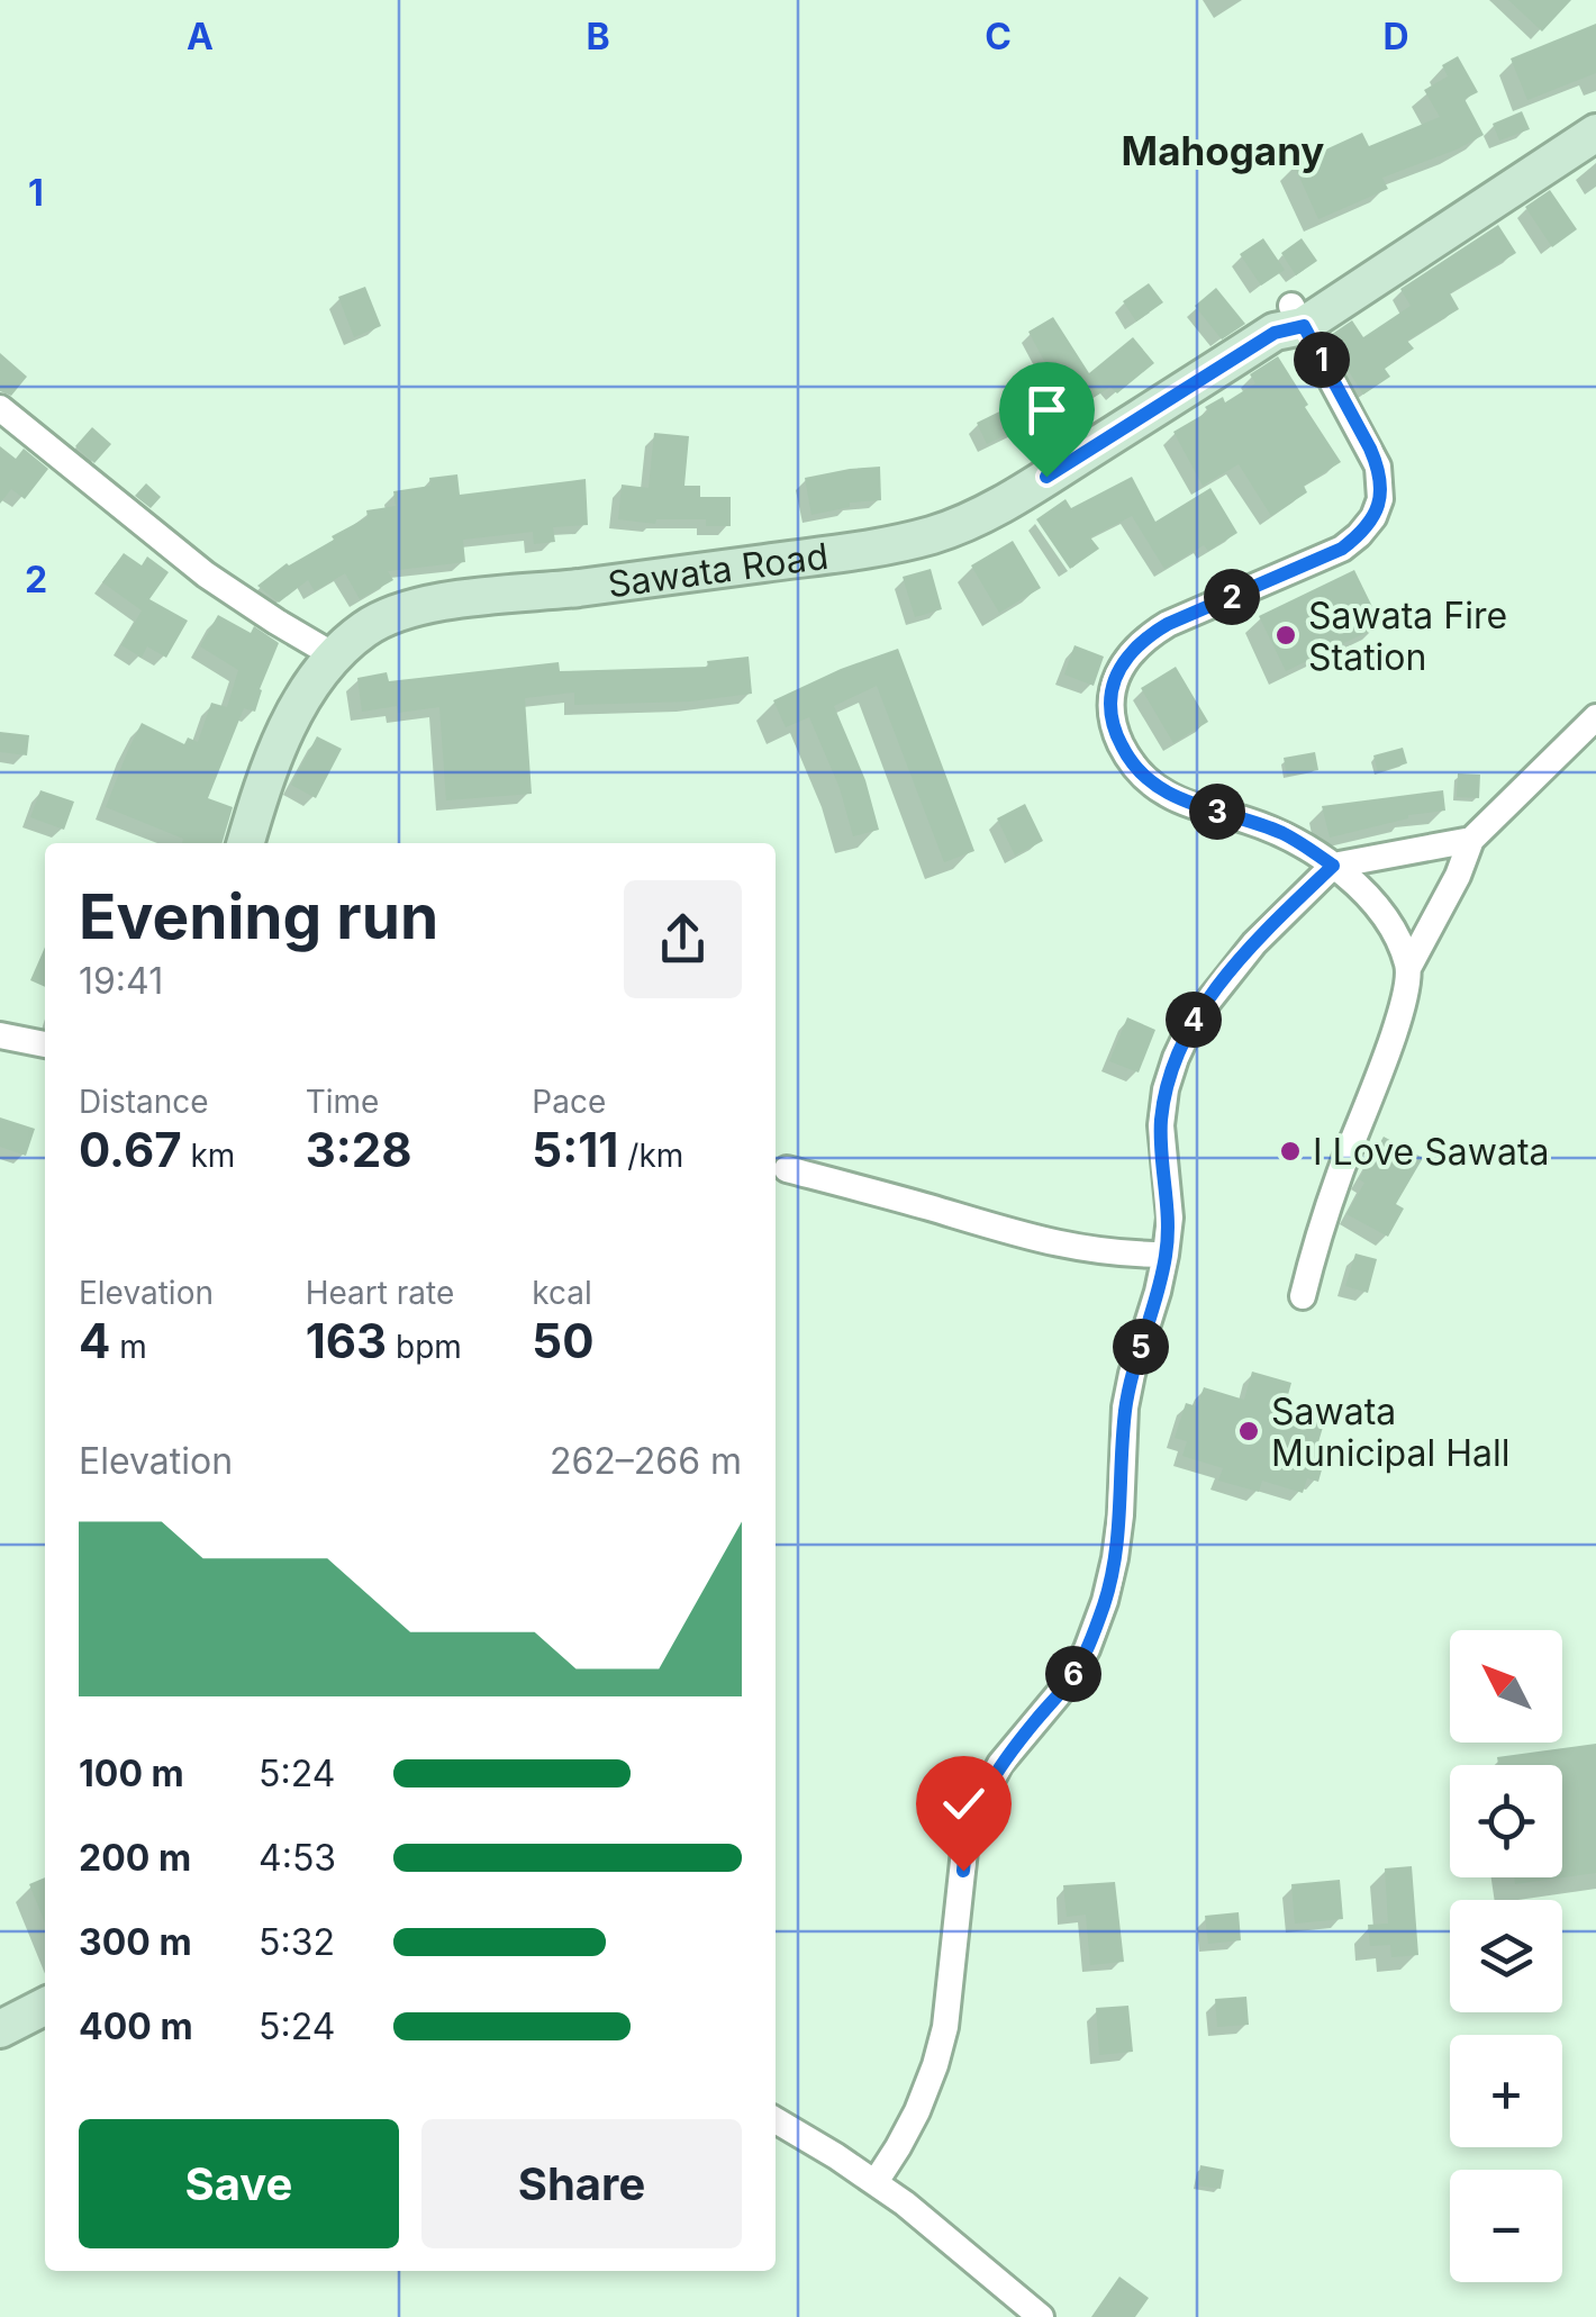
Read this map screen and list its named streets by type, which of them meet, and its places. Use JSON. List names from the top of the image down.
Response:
{
  "streets": {
    "main road": ["Sawata Road"]
  },
  "districts": ["Mahogany"],
  "places": ["Sawata Fire Station", "I Love Sawata", "Sawata Municipal Hall"],
  "north": "top left",
  "page": {
    "pins": [
      "1",
      "2",
      "3",
      "4",
      "5",
      "6"
    ],
    "heading": ["Evening run", "19:41"],
    "stats": [
      ["Distance", "0.67 km"],
      ["Time", "3:28"],
      ["Pace", "5:11 /km"],
      ["Elevation", "4 m"],
      ["Heart rate", "163 bpm"],
      ["kcal", "50"]
    ],
    "chart": ["Elevation", "262–266 m"],
    "map_buttons": ["+", "−"],
    "list": [
      {
        "name": "100 m",
        "note": "5:24"
      },
      {
        "name": "200 m",
        "note": "4:53"
      },
      {
        "name": "300 m",
        "note": "5:32"
      },
      {
        "name": "400 m",
        "note": "5:24"
      }
    ],
    "buttons": ["Save", "Share"]
  },
  "grid": {
    "columns": [
      "A",
      "B",
      "C",
      "D"
    ],
    "rows": ["1", "2"]
  }
}
